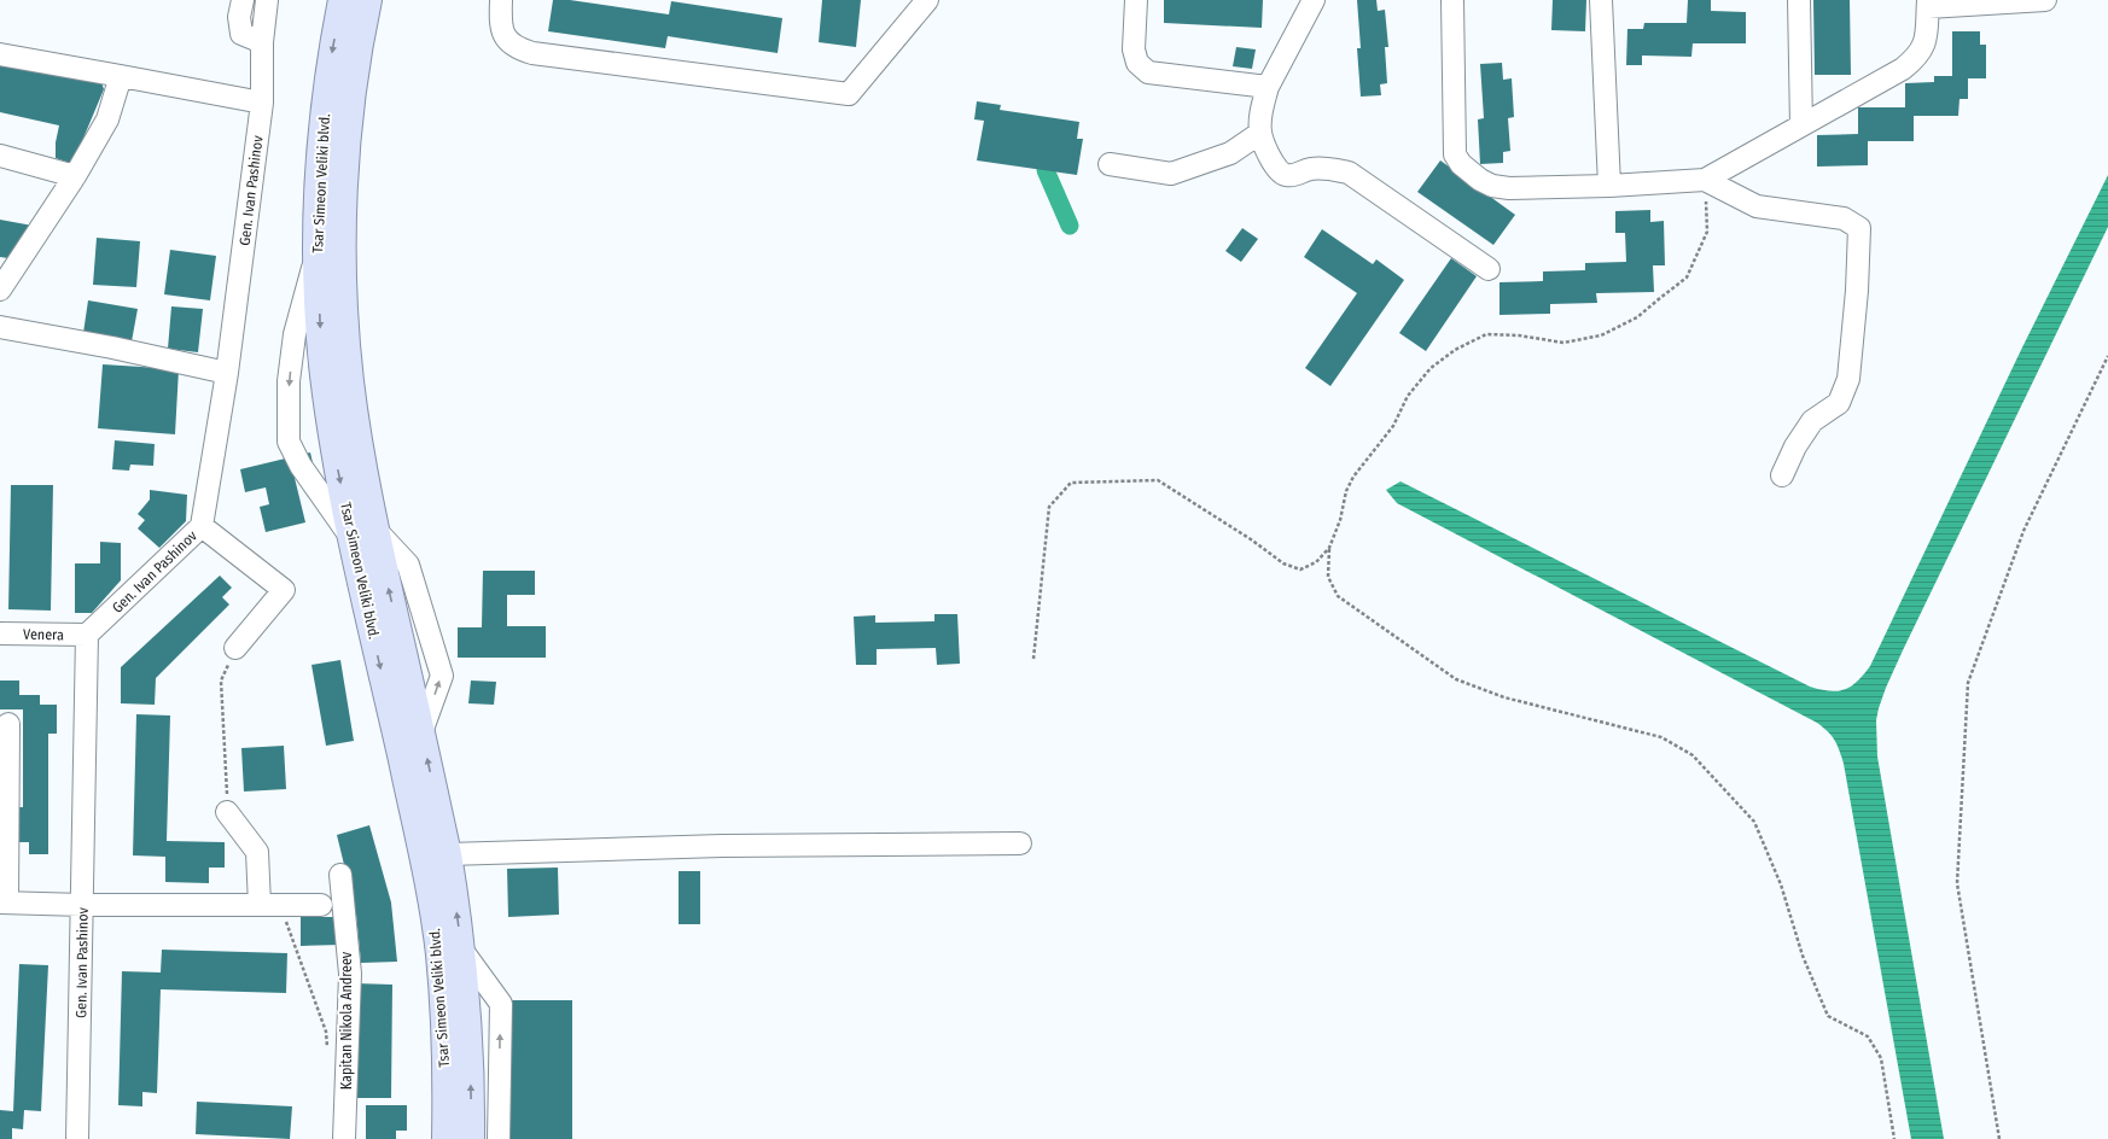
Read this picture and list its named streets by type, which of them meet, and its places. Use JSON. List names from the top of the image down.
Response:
{
  "streets": {
    "main road": ["Tsar Simeon Veliki blvd."],
    "street": ["Gen. Ivan Pashinov", "Venera", "Kapitan Nikola Andreev"]
  },
  "crossings": [
    ["Gen. Ivan Pashinov", "Venera"]
  ]
}
